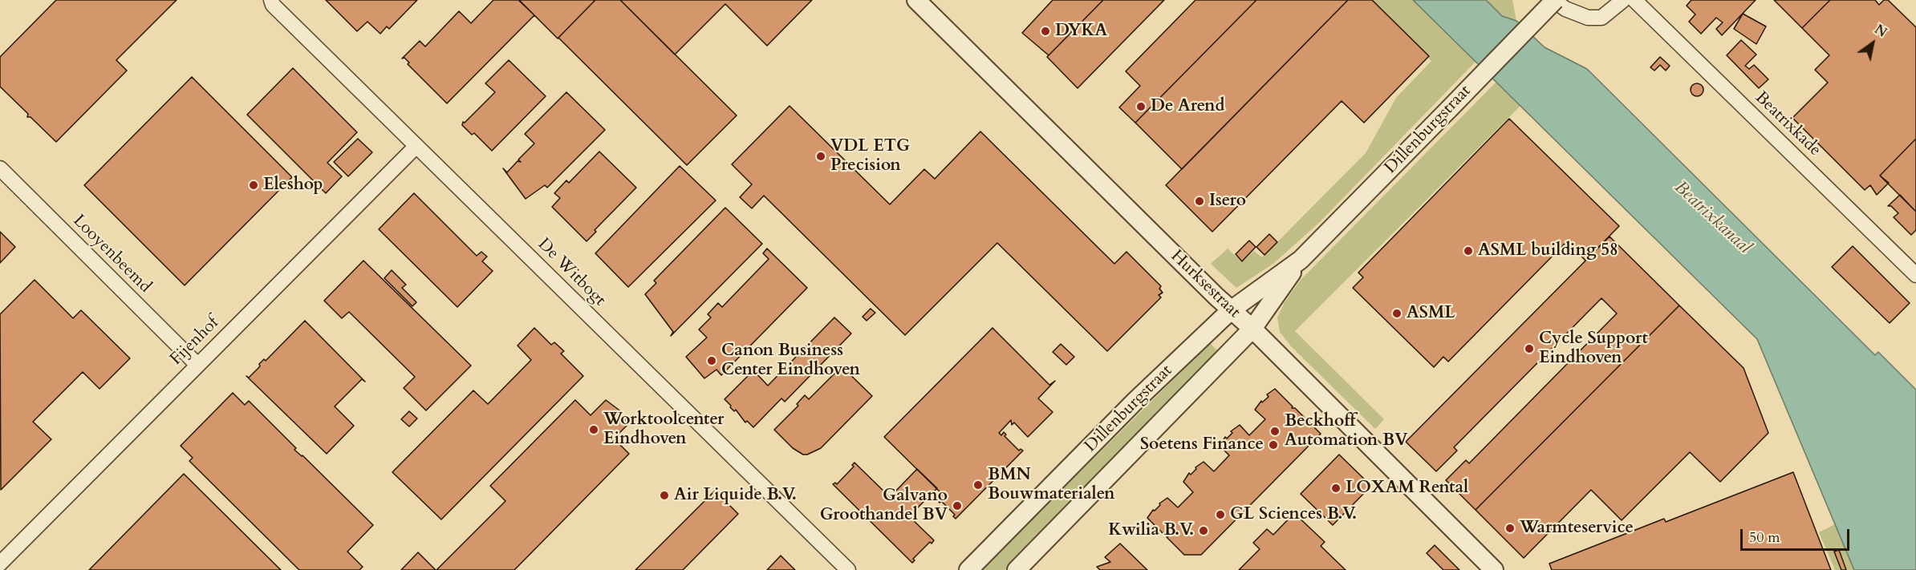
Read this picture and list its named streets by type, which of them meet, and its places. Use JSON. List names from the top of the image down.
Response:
{
  "streets": {
    "street": [
      "Beatrixkade",
      "Dillenburgstraat",
      "Looyenbeemd",
      "De Witbogt",
      "Hurksestraat",
      "Fijenhof"
    ]
  },
  "crossings": [
    ["Dillenburgstraat", "Hurksestraat"],
    ["Looyenbeemd", "Fijenhof"],
    ["De Witbogt", "Fijenhof"]
  ],
  "water": ["Beatrixkanaal"],
  "places": [
    "DYKA",
    "De Arend",
    "VDL ETG Precision",
    "Eleshop",
    "Isero",
    "ASML building 58",
    "ASML",
    "Cycle Support Eindhoven",
    "Canon Business Center Eindhoven",
    "Worktoolcenter Eindhoven",
    "Beckhoff Automation BV",
    "Soetens Finance",
    "BMN Bouwmaterialen",
    "LOXAM Rental",
    "Air Liquide B.V.",
    "Galvano Groothandel BV",
    "GL Sciences B.V.",
    "Warmteservice",
    "Kwilia B.V."
  ],
  "scale_bar": "50 m",
  "north": "top right"
}
